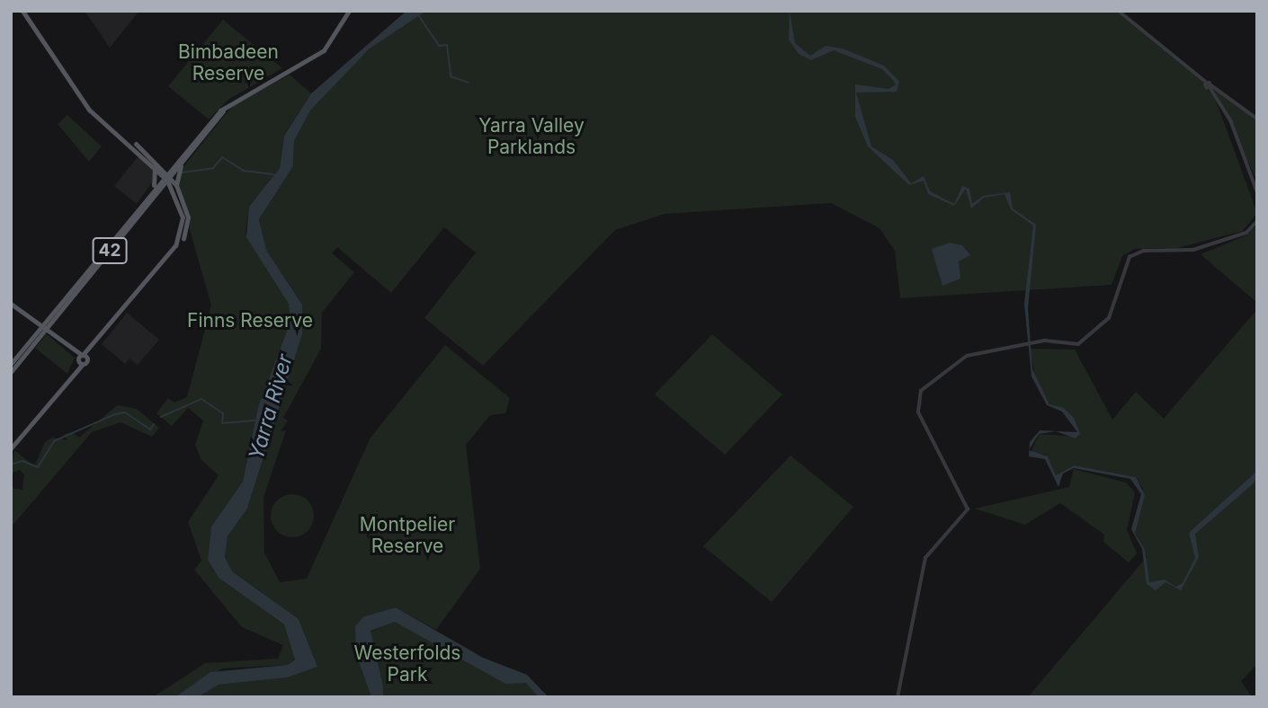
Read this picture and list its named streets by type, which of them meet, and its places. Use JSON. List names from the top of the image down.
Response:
{
  "streets": {
    "main road": ["42"]
  },
  "water": ["Yarra River"],
  "parks": [
    "Bimbadeen Reserve",
    "Yarra Valley Parklands",
    "Finns Reserve",
    "Montpelier Reserve",
    "Westerfolds Park"
  ]
}
